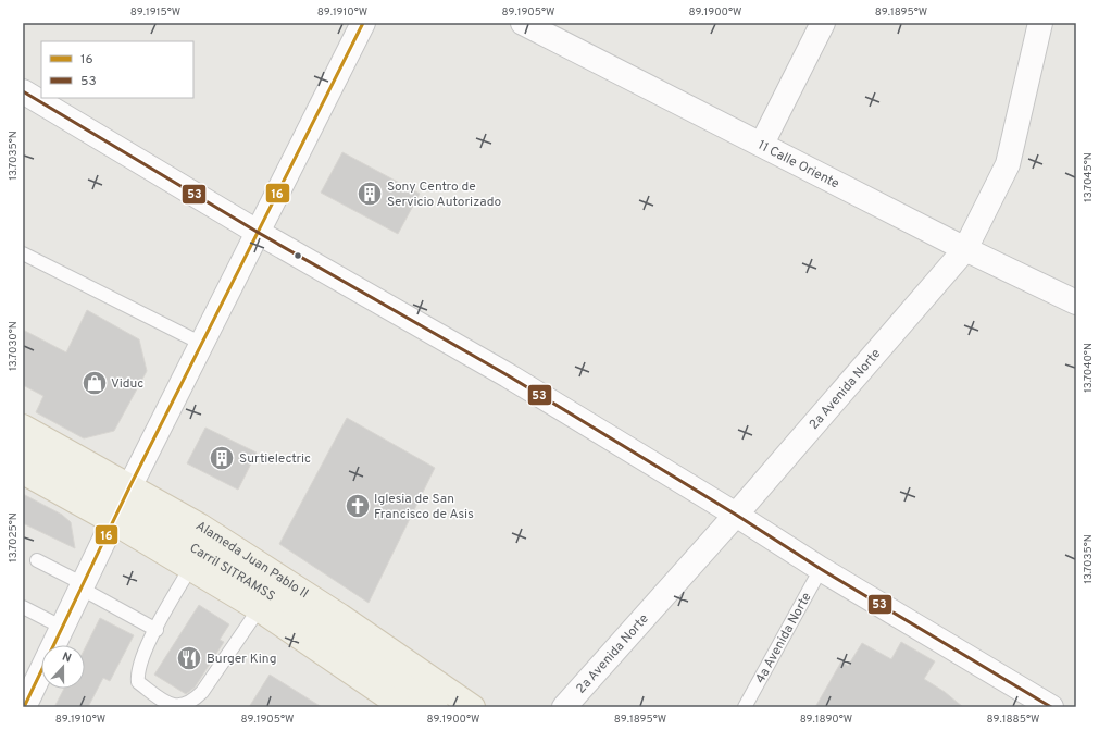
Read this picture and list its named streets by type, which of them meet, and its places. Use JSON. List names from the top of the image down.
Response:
{
  "streets": {
    "main road": ["Alameda Juan Pablo II", "Carril SITRAMSS"],
    "street": ["11 Calle Oriente", "2a Avenida Norte"],
    "lane": ["4a Avenida Norte"]
  },
  "crossings": [
    ["11 Calle Oriente", "2a Avenida Norte"],
    ["Alameda Juan Pablo II", "Carril SITRAMSS"]
  ],
  "places": {
    "building": ["Sony Centro de Servicio Autorizado", "Surtielectric"],
    "shop": ["Viduc"],
    "church": ["Iglesia de San Francisco de Asis"],
    "restaurant": ["Burger King"]
  },
  "lines": ["transit line 16", "transit line 53"],
  "legend": ["16", "53"],
  "north": "top",
  "coordinates": [
    "89.1915°W",
    "89.1910°W",
    "89.1905°W",
    "89.1900°W",
    "89.1895°W",
    "13.7035°N",
    "13.7045°N",
    "13.7030°N",
    "13.7040°N",
    "13.7025°N",
    "89.1890°W",
    "89.1885°W"
  ]
}
